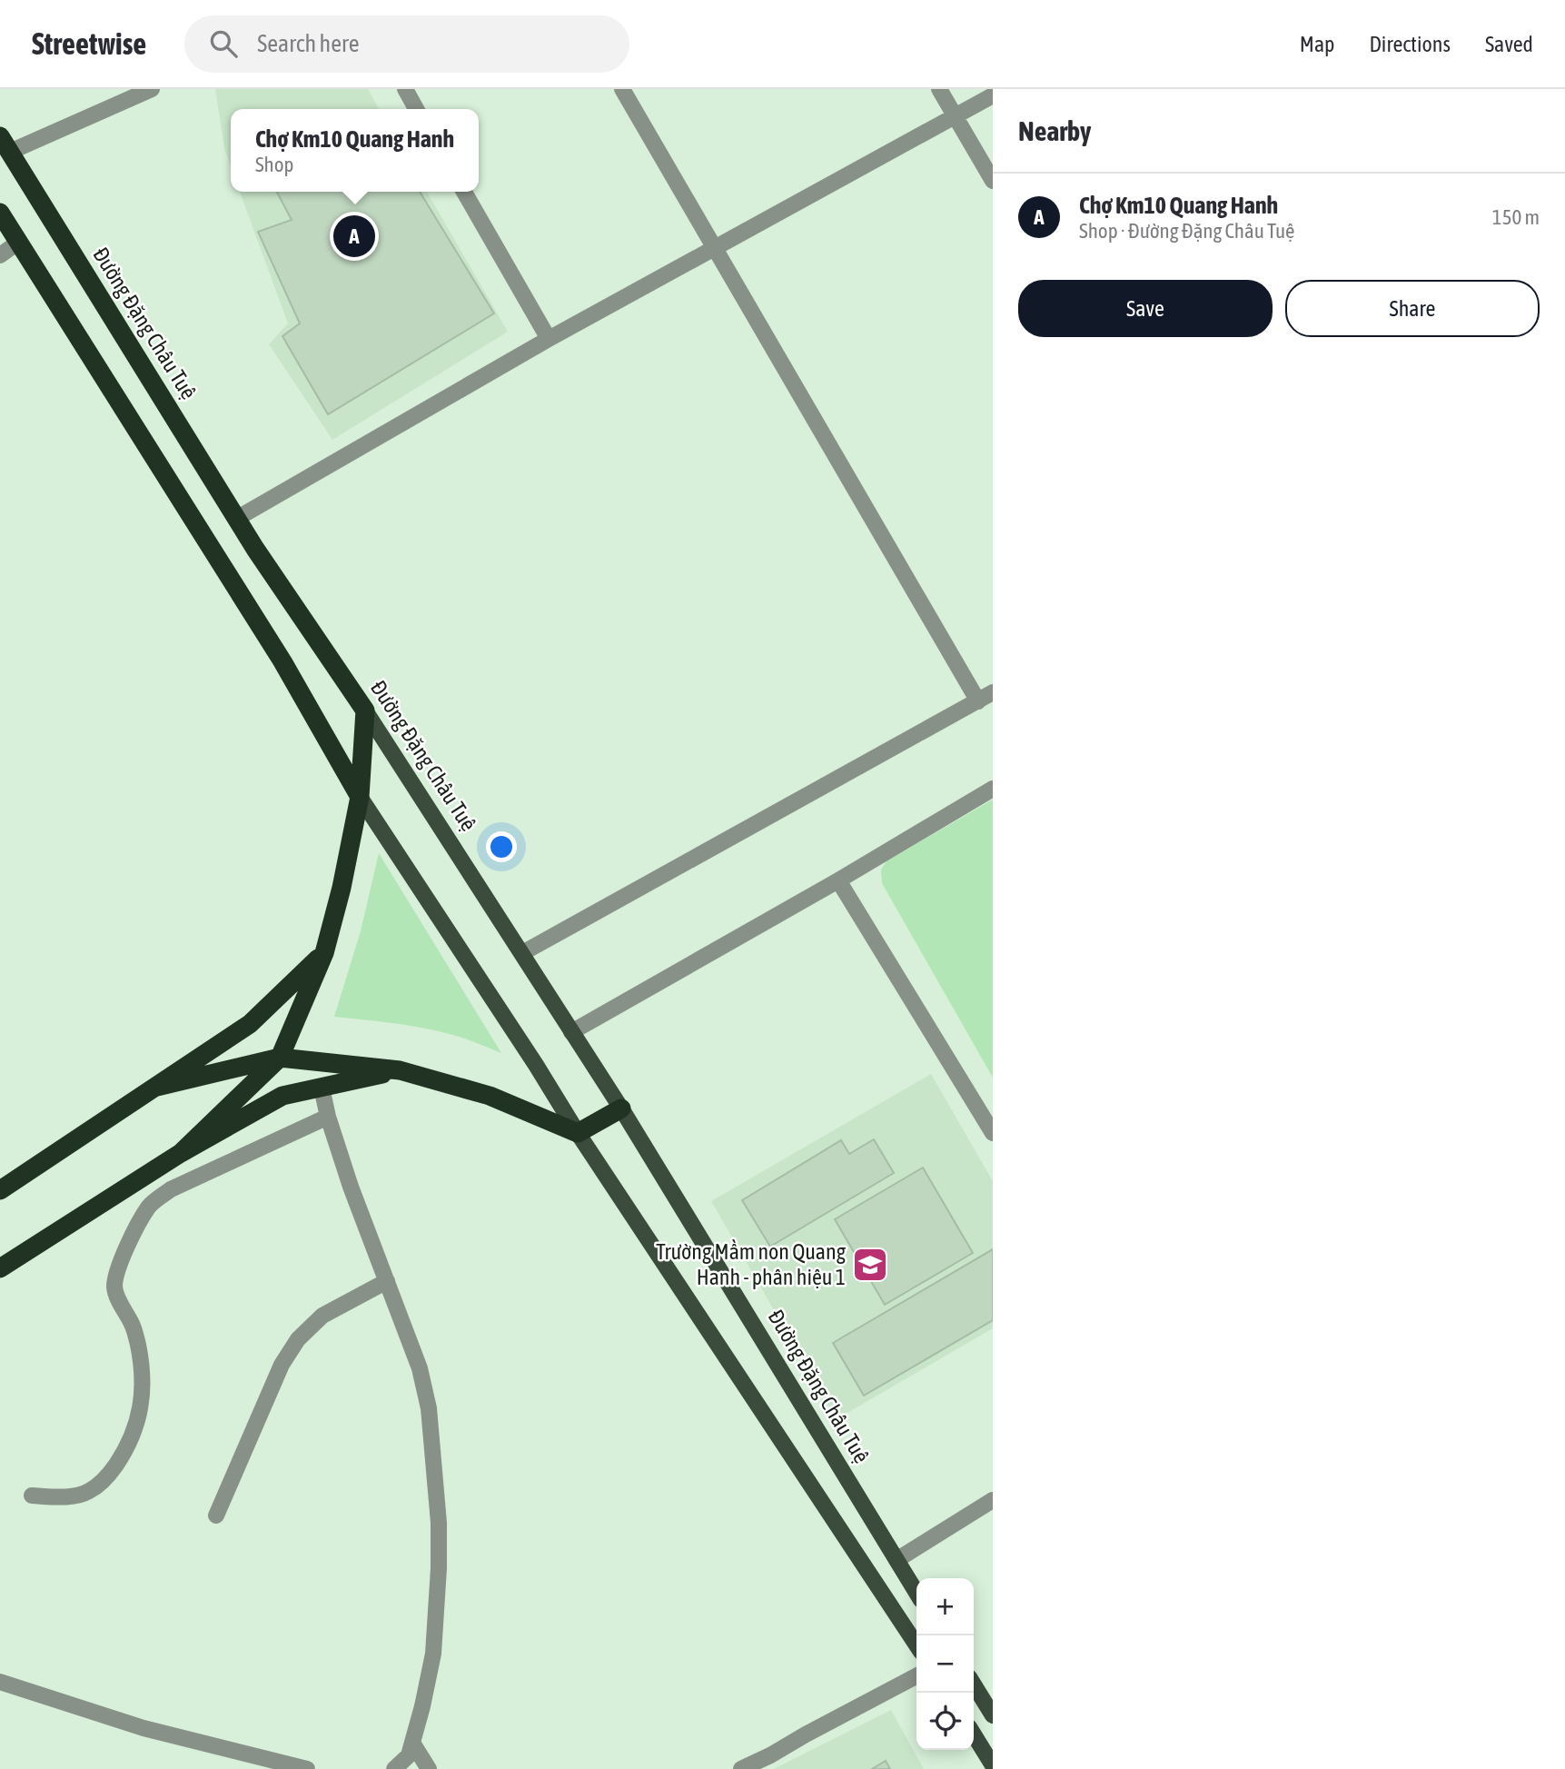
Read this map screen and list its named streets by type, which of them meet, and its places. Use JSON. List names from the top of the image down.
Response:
{
  "streets": {
    "highway": ["Đường Đặng Châu Tuệ"]
  },
  "places": {
    "school or university": ["Trường Mầm non Quang Hanh - phân hiệu 1"]
  },
  "page": {
    "header": "Streetwise",
    "search": "Search here",
    "nav": ["Map", "Directions", "Saved"],
    "heading": "Nearby",
    "popup": ["Chợ Km10 Quang Hanh", "Shop"],
    "list": [
      {
        "mark": "A",
        "name": "Chợ Km10 Quang Hanh",
        "note": "Shop · Đường Đặng Châu Tuệ",
        "value": "150 m"
      }
    ],
    "pins": "A",
    "buttons": ["Save", "Share"],
    "map_buttons": ["+", "−"]
  }
}
